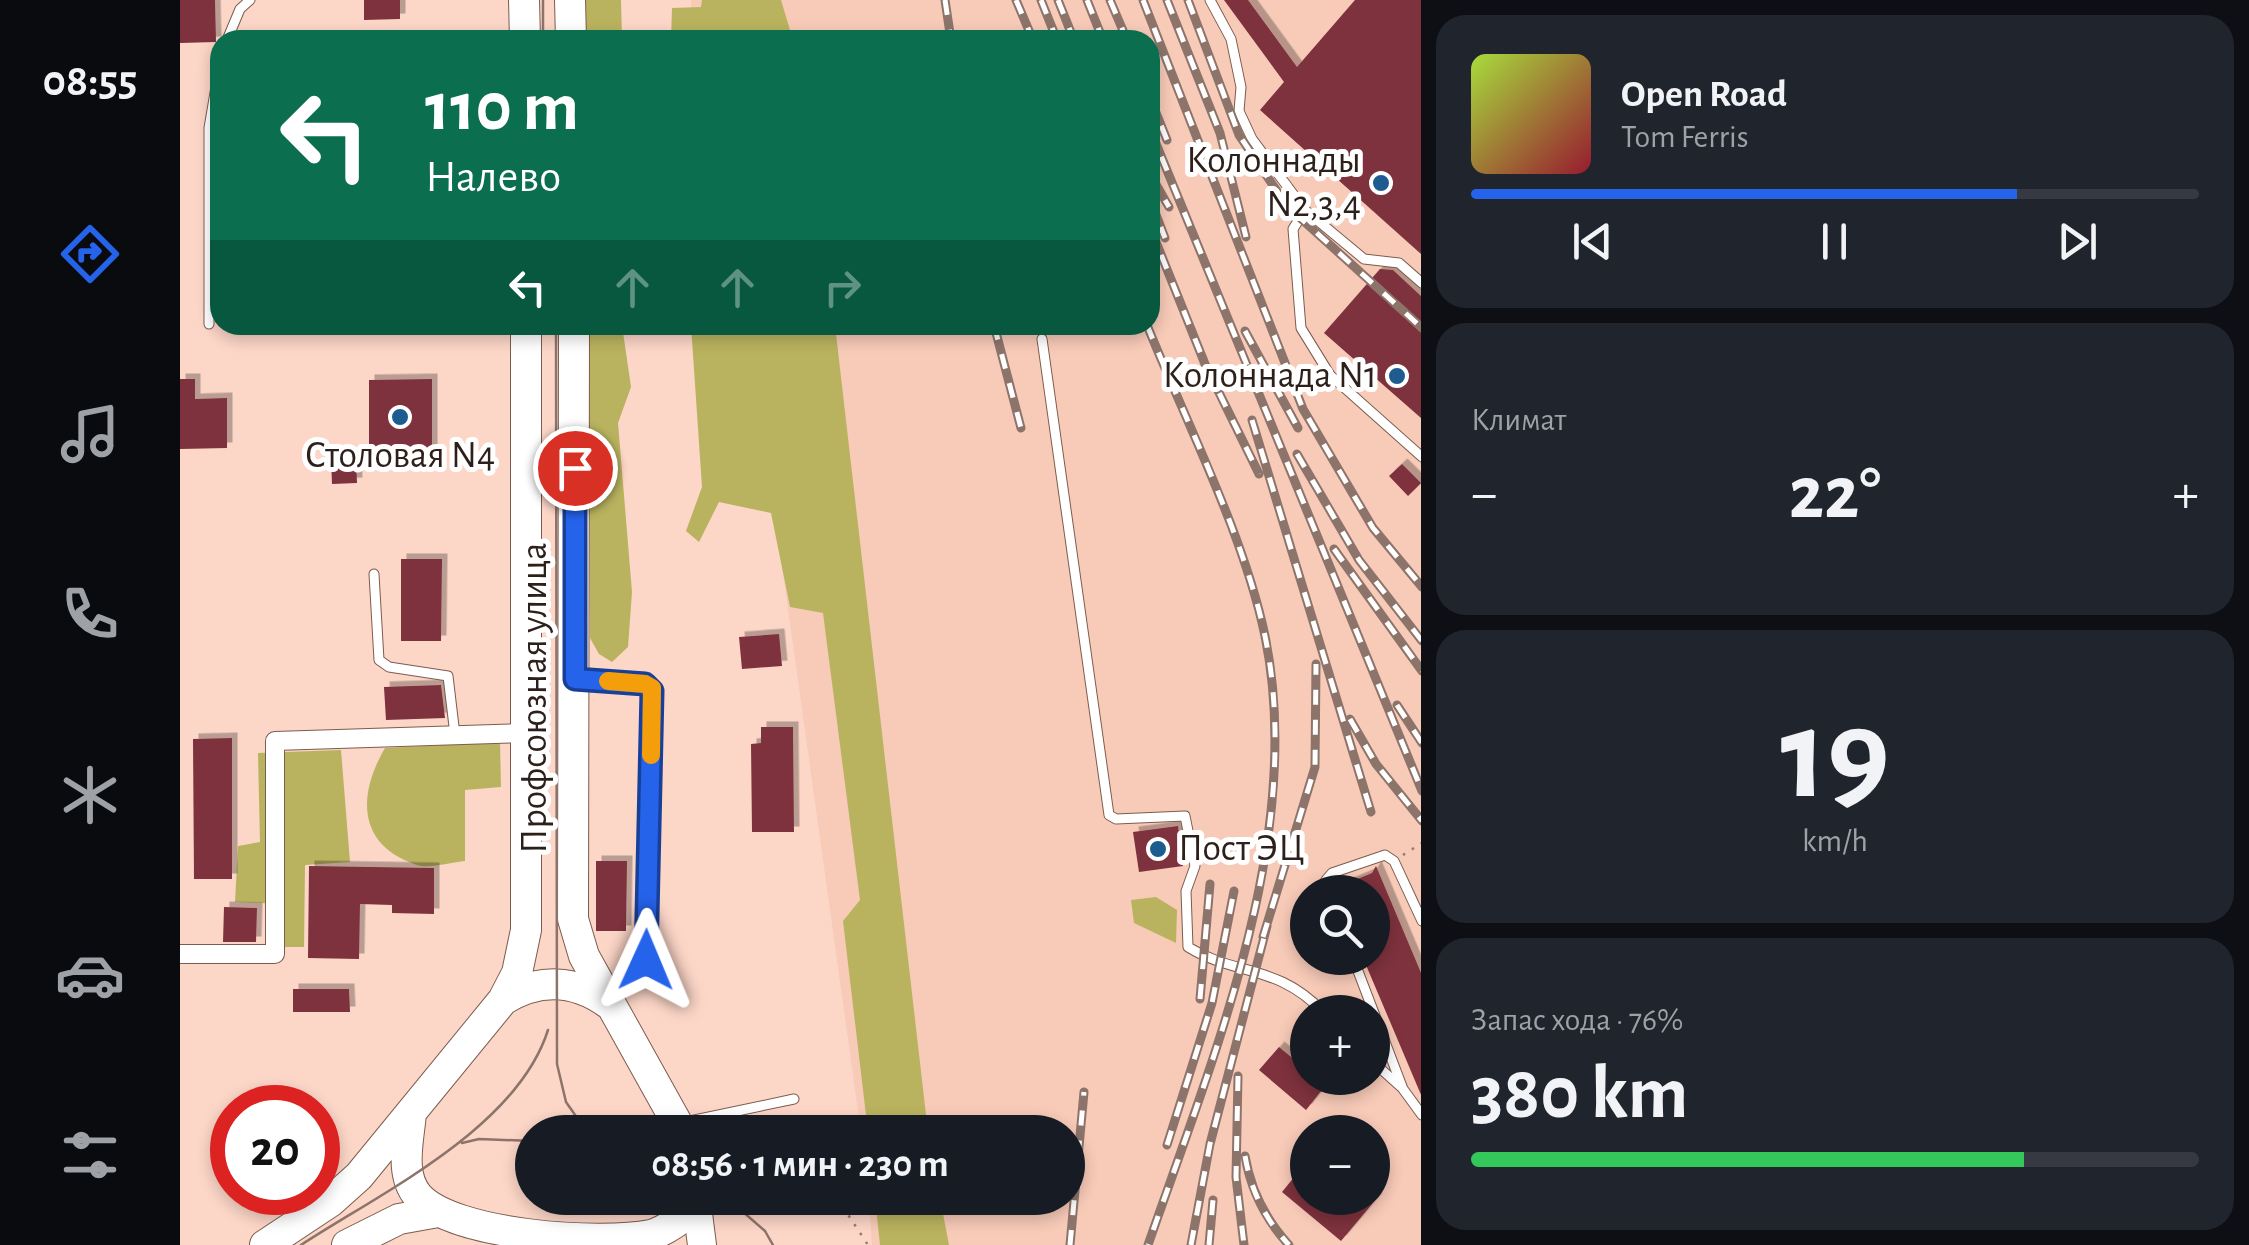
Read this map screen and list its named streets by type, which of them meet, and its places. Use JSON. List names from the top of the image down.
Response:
{
  "streets": {
    "main road": ["Профсоюзная улица"]
  },
  "places": [
    "Колоннады N2,3,4",
    "Колоннада N1",
    "Столовая N4",
    "Пост ЭЦ"
  ],
  "page": {
    "tabs": "08:55",
    "turn": ["110 m", "Налево"],
    "song": ["Open Road", "Tom Ferris"],
    "tile": [
      "Климат",
      ["19", "km/h"],
      ["Запас хода · 76%", "380 km"]
    ],
    "heat": ["−", "22°", "+"],
    "map_buttons": ["+", "−"],
    "limit": "20",
    "trip": "08:56 · 1 мин · 230 m"
  }
}
